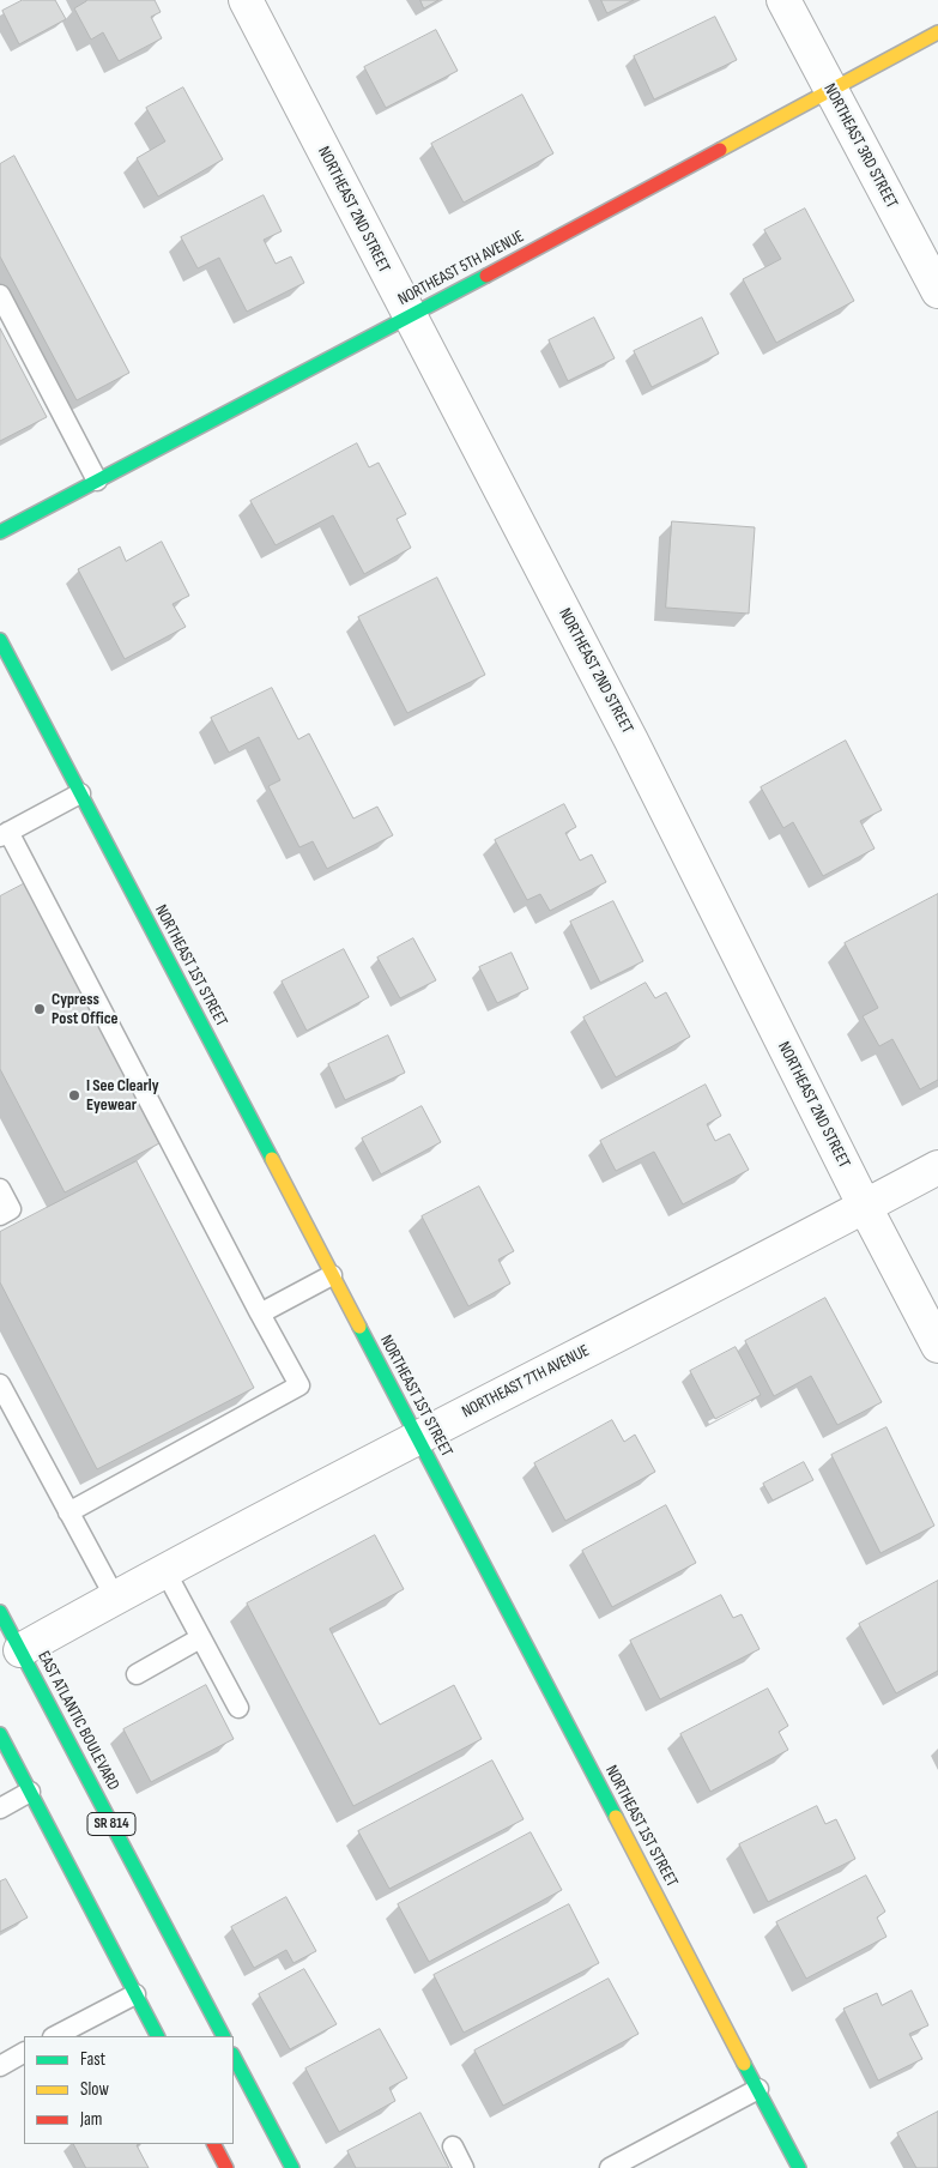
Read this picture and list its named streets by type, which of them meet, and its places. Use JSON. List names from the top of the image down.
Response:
{
  "streets": {
    "street": [
      "NORTHEAST 3RD STREET",
      "NORTHEAST 2ND STREET",
      "NORTHEAST 5TH AVENUE",
      "NORTHEAST 1ST STREET",
      "NORTHEAST 7TH AVENUE",
      "EAST ATLANTIC BOULEVARD",
      "SR 814"
    ]
  },
  "crossings": [
    ["NORTHEAST 3RD STREET", "NORTHEAST 5TH AVENUE"],
    ["NORTHEAST 2ND STREET", "NORTHEAST 5TH AVENUE"],
    ["NORTHEAST 2ND STREET", "NORTHEAST 7TH AVENUE"],
    ["NORTHEAST 1ST STREET", "NORTHEAST 7TH AVENUE"],
    ["NORTHEAST 7TH AVENUE", "EAST ATLANTIC BOULEVARD"]
  ],
  "places": ["Cypress Post Office", "I See Clearly Eyewear"],
  "legend": ["Fast", "Slow", "Jam"]
}
